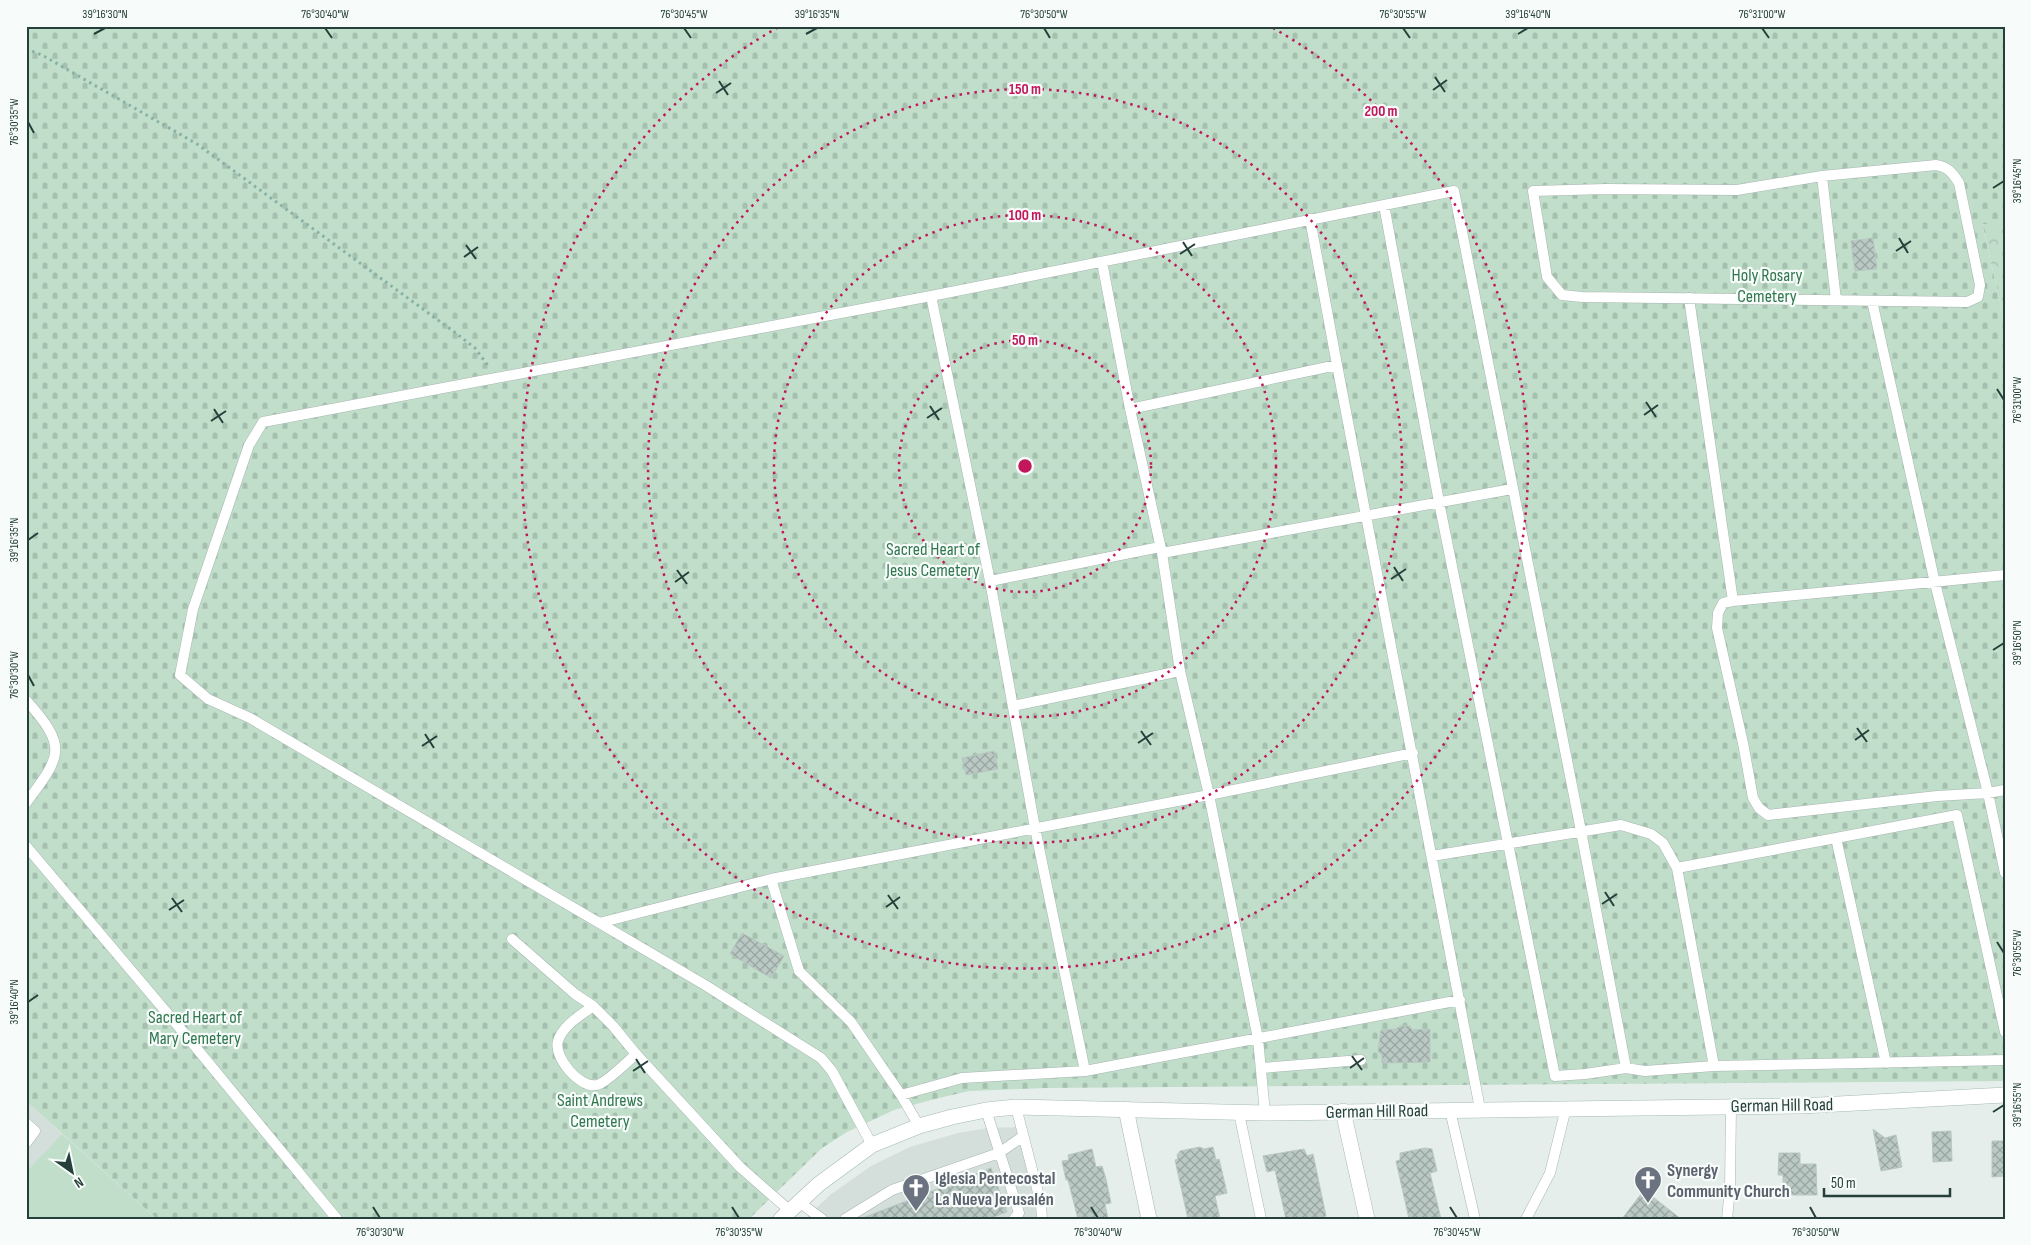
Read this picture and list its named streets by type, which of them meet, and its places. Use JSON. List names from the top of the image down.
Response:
{
  "streets": {
    "street": ["German Hill Road"]
  },
  "parks": [
    "Holy Rosary Cemetery",
    "Sacred Heart of Jesus Cemetery",
    "Sacred Heart of Mary Cemetery",
    "Saint Andrews Cemetery"
  ],
  "places": {
    "church": ["Synergy Community Church", "Iglesia Pentecostal La Nueva Jerusalén"]
  },
  "scale_bar": "50 m",
  "north": "bottom right",
  "coordinates": [
    "39°16'30\"N",
    "76°30'40\"W",
    "76°30'45\"W",
    "39°16'35\"N",
    "76°30'50\"W",
    "76°30'55\"W",
    "39°16'40\"N",
    "76°31'00\"W",
    "76°30'35\"W",
    "39°16'45\"N",
    "39°16'50\"N",
    "76°30'30\"W",
    "39°16'55\"N"
  ],
  "rings": [
    "150 m",
    "200 m",
    "100 m",
    "50 m"
  ]
}
